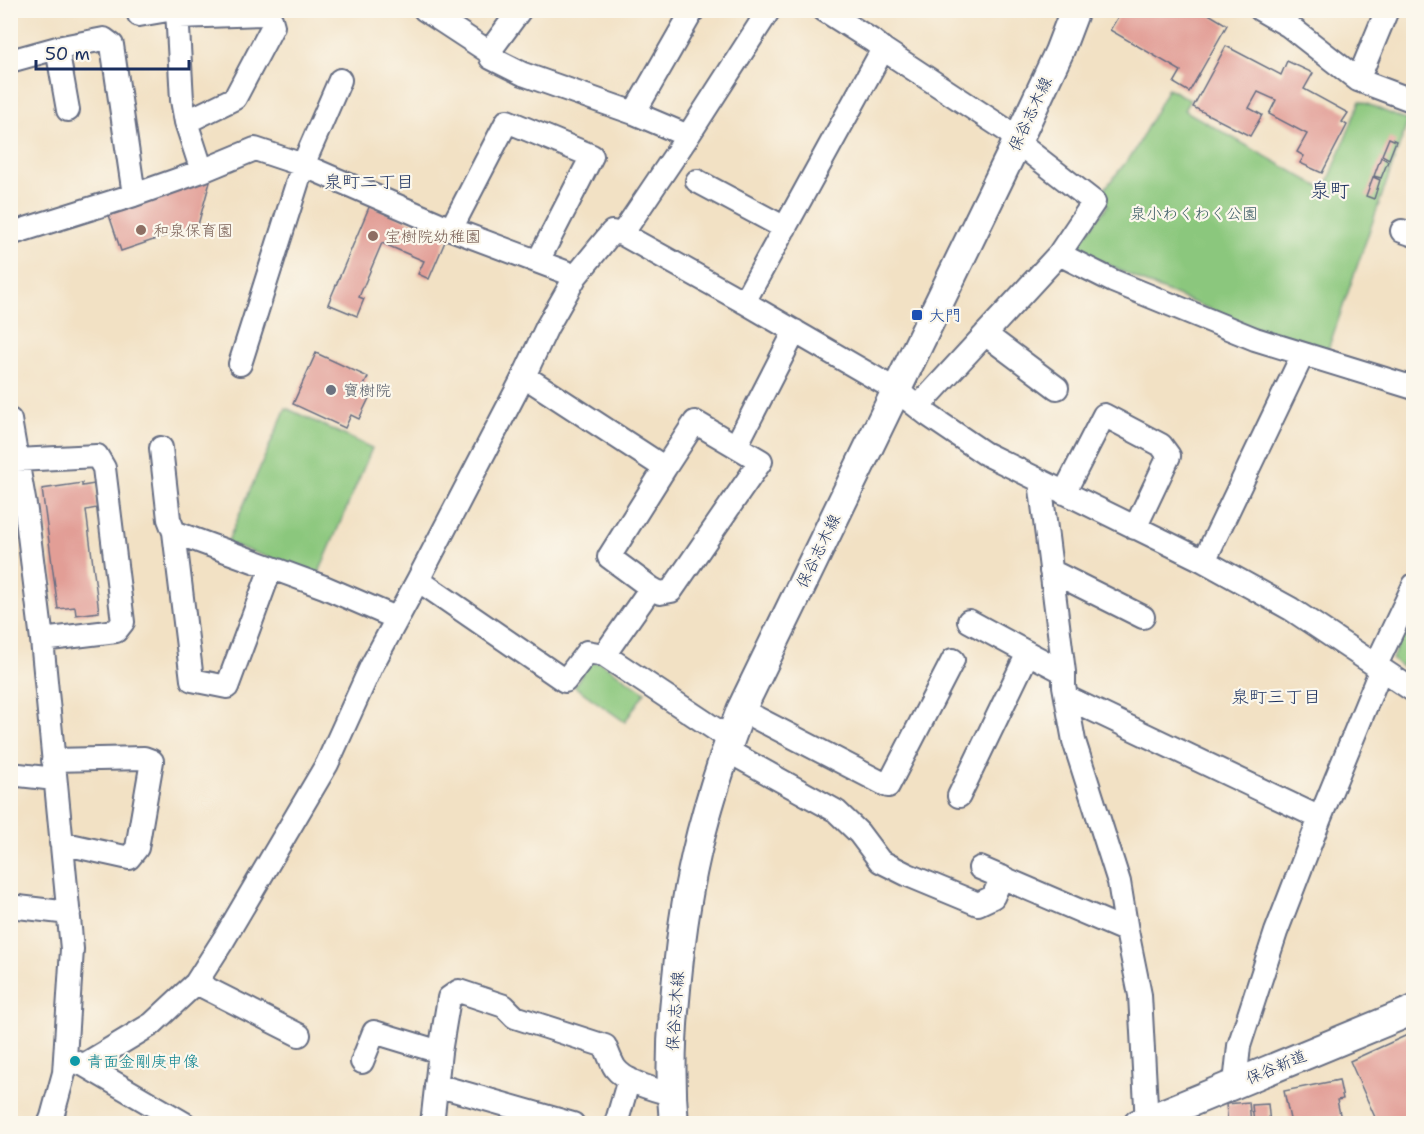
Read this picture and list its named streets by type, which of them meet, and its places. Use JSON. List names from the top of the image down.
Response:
{
  "streets": {
    "main road": ["保谷志木線", "保谷新道"]
  },
  "districts": ["泉町二丁目", "泉町", "泉町三丁目"],
  "parks": ["泉小わくわく公園"],
  "places": {
    "other": [
      "和泉保育園",
      "宝樹院幼稚園",
      "寶樹院",
      "青面金剛庚申像"
    ],
    "transit": ["大門"]
  },
  "scale_bar": "50 m"
}
